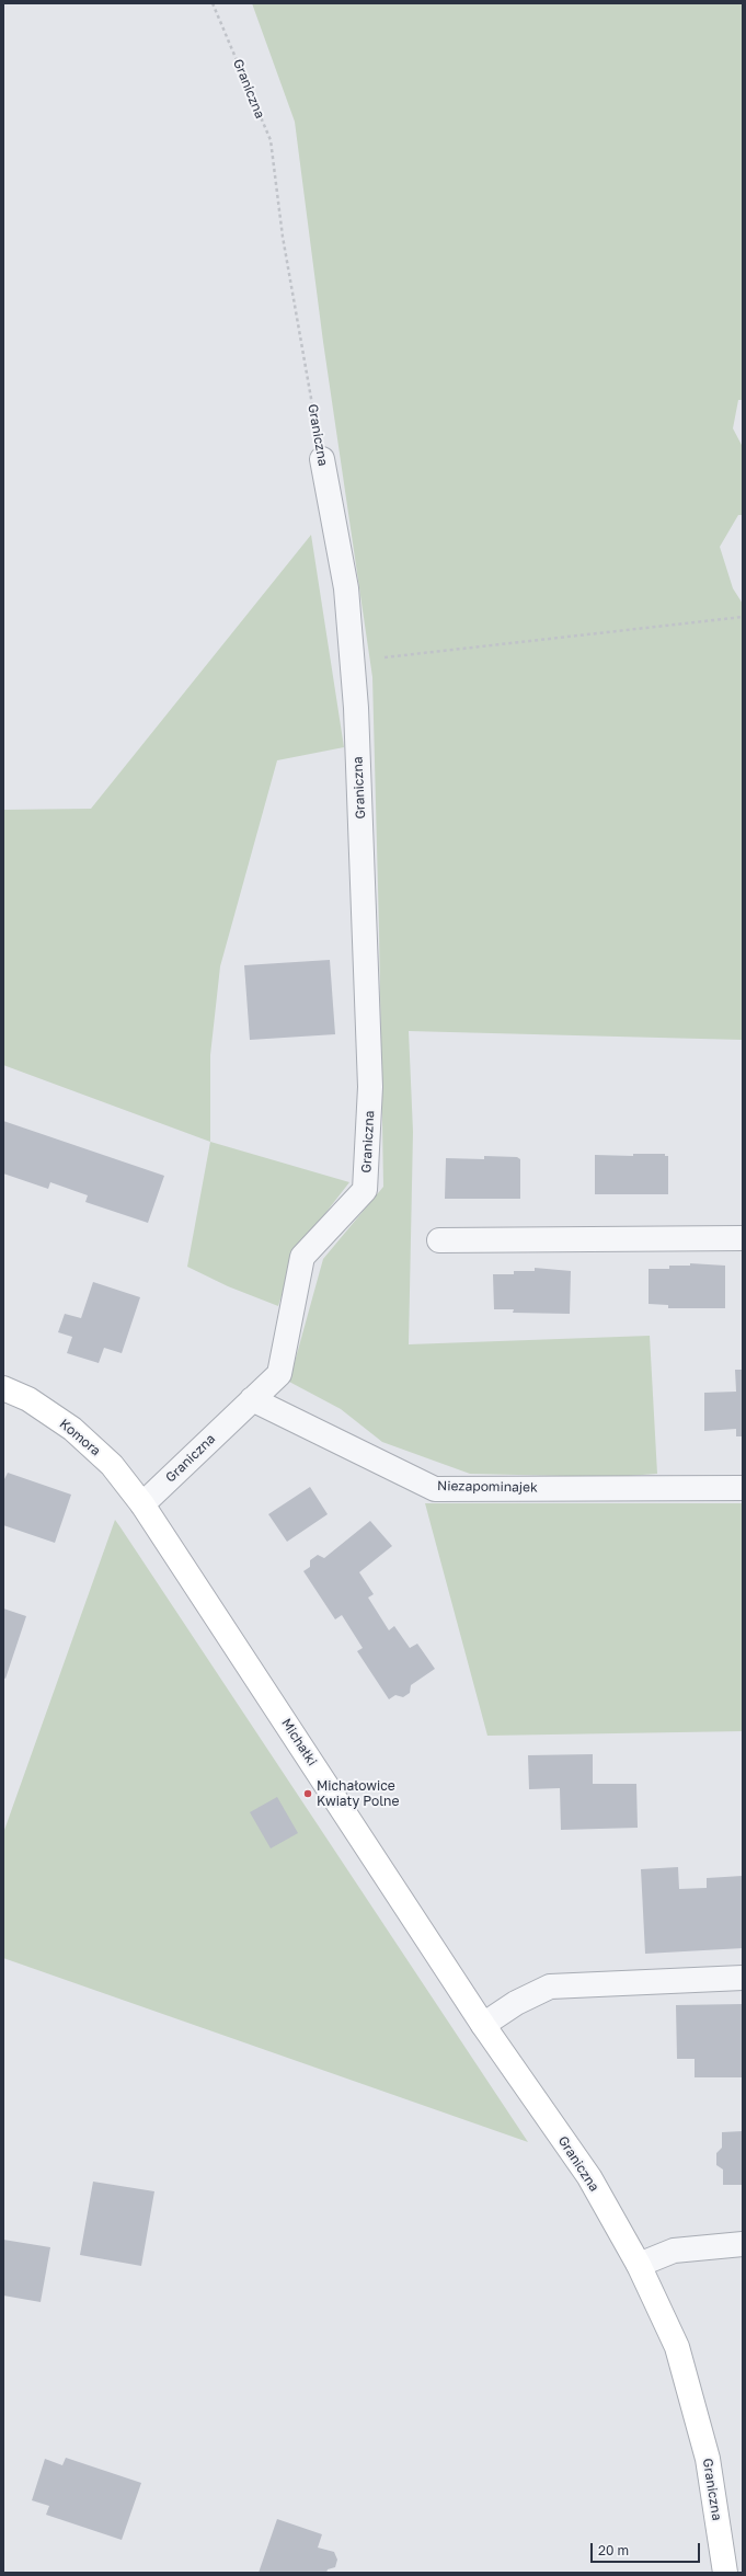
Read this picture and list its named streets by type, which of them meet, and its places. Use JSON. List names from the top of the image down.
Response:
{
  "streets": {
    "street": [
      "Graniczna",
      "Komora",
      "Niezapominajek",
      "Michałki"
    ]
  },
  "crossings": [
    ["Graniczna", "Komora"],
    ["Graniczna", "Niezapominajek"],
    ["Graniczna", "Michałki"],
    ["Komora", "Michałki"]
  ],
  "places": ["Michałowice Kwiaty Polne"],
  "scale_bar": "20 m"
}
